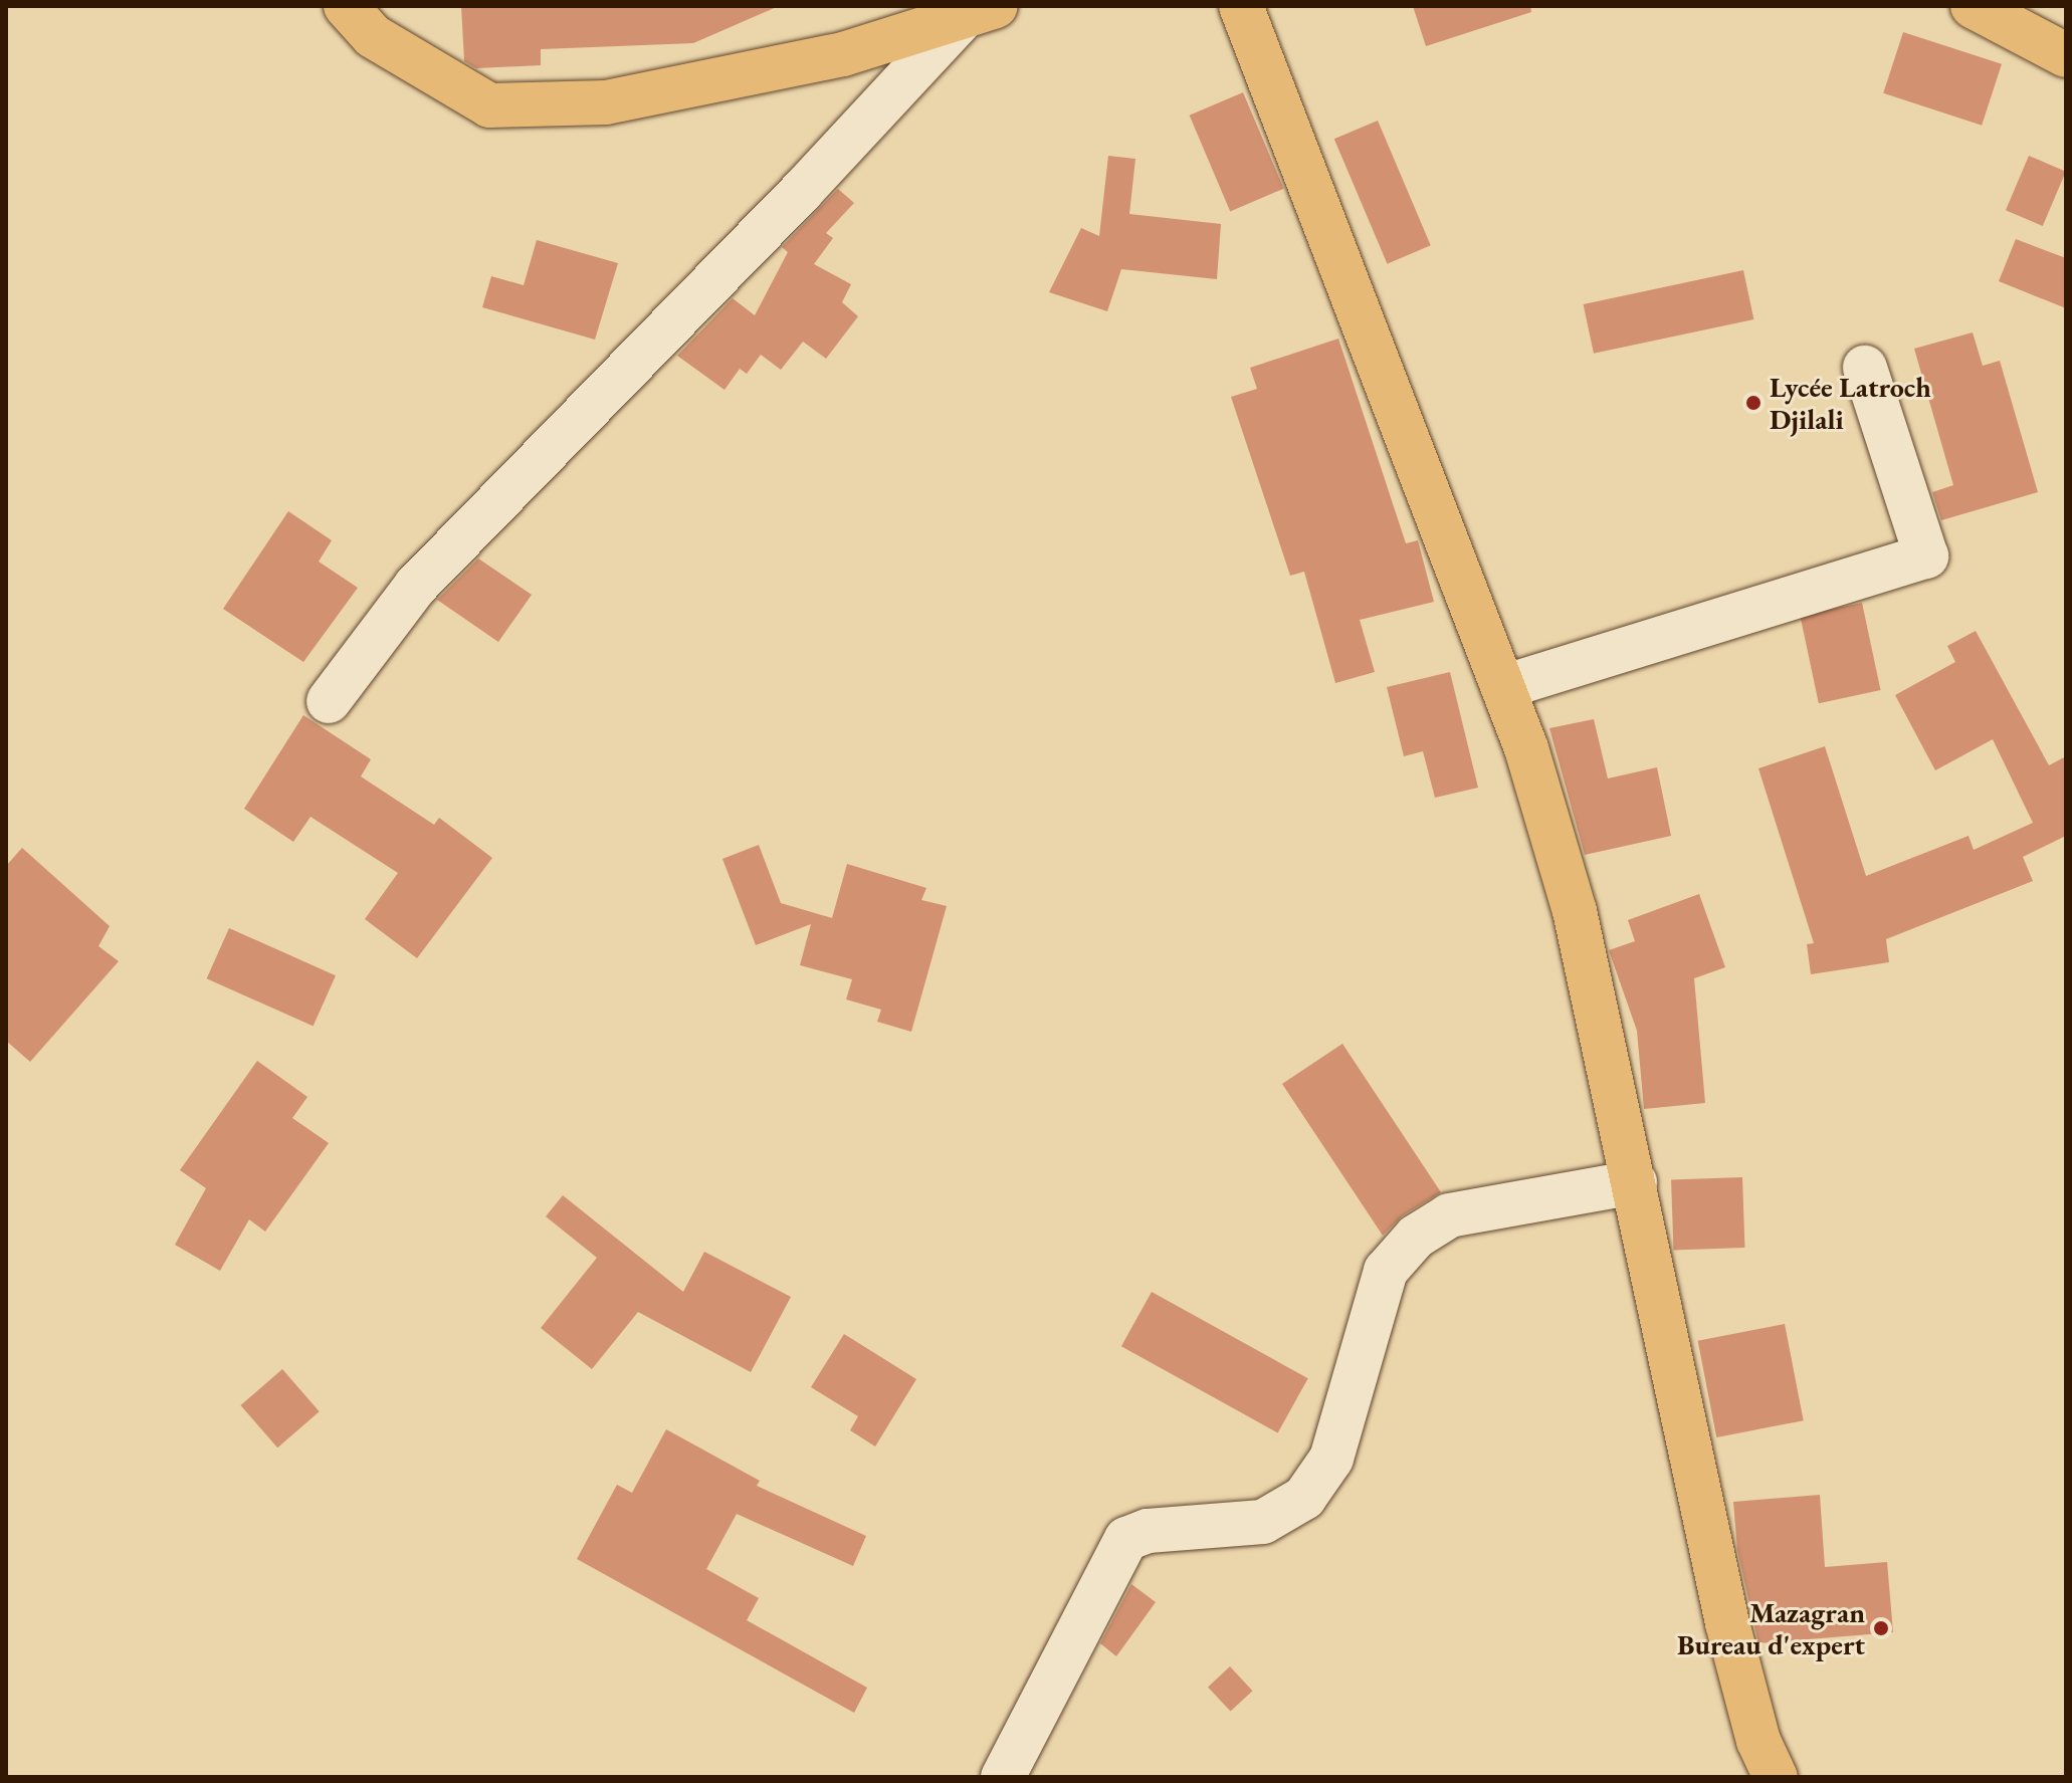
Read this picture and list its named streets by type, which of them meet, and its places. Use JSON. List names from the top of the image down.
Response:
{
  "places": ["Lycée Latroch Djilali", "Mazagran Bureau d'expert"]
}
